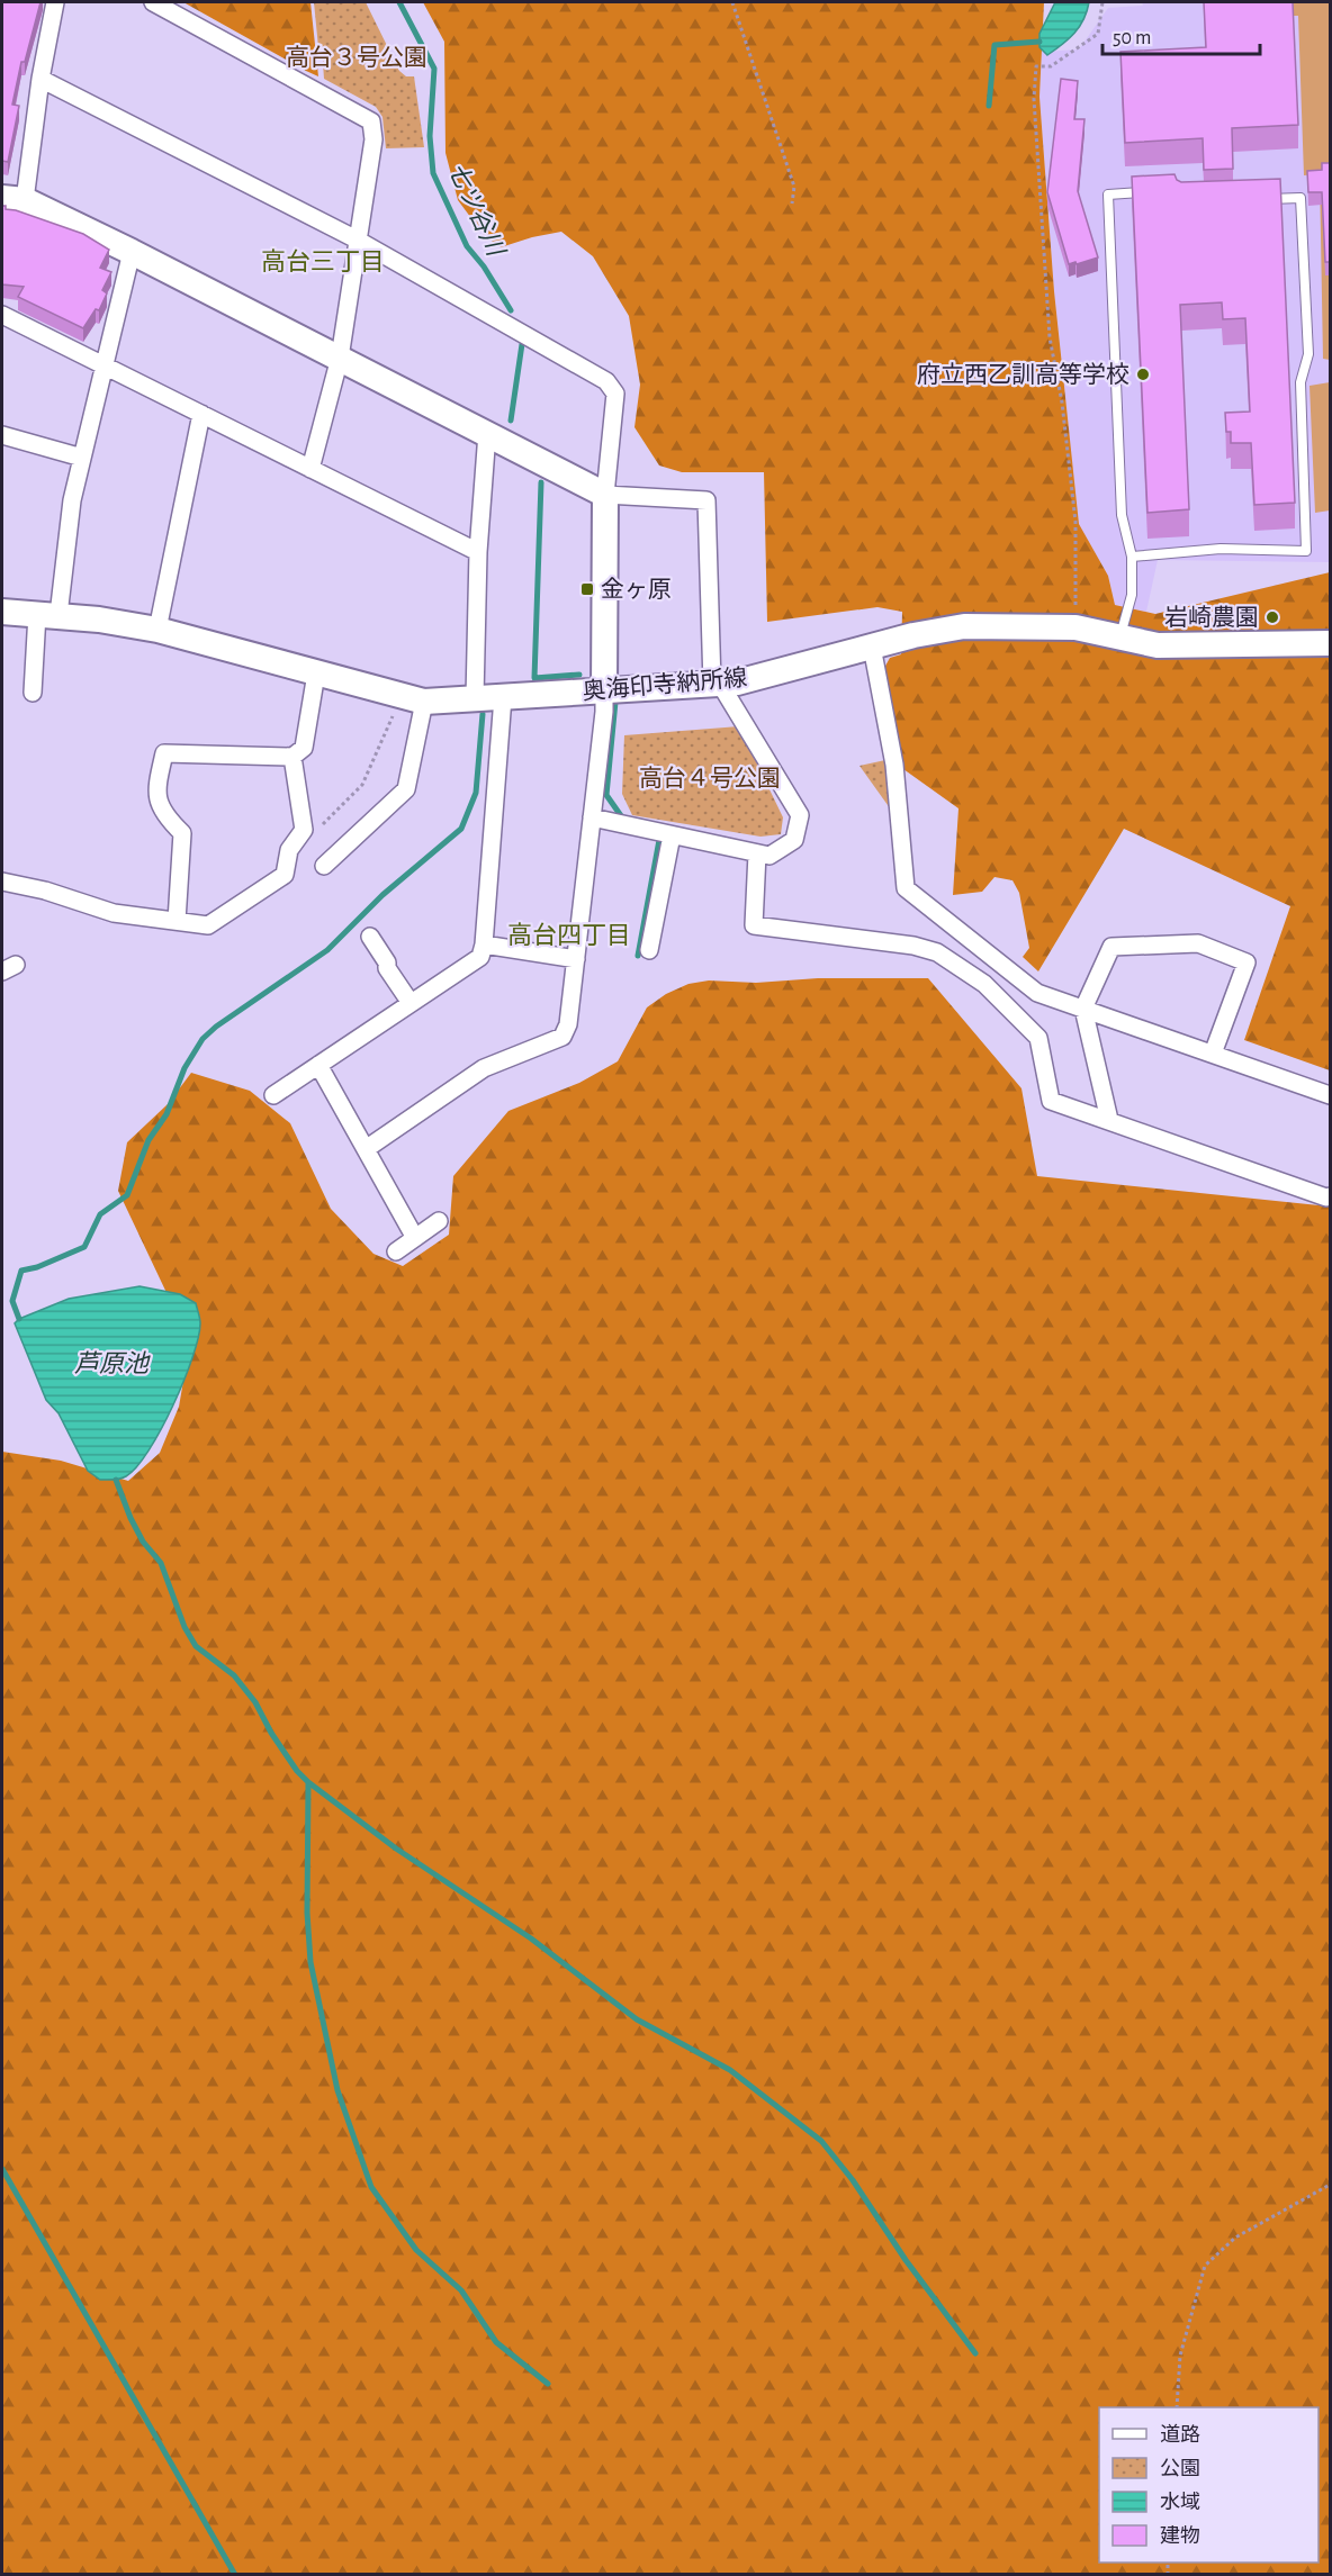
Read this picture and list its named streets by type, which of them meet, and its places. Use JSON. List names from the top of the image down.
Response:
{
  "streets": {
    "main road": ["奥海印寺納所線"]
  },
  "districts": ["高台三丁目", "高台四丁目"],
  "water": ["七ツ谷川", "芦原池"],
  "parks": ["高台３号公園", "高台４号公園"],
  "places": {
    "other": ["府立西乙訓高等学校", "岩崎農園"],
    "transit": ["金ヶ原"]
  },
  "legend": [
    "道路",
    "公園",
    "水域",
    "建物"
  ],
  "scale_bar": "50 m"
}
